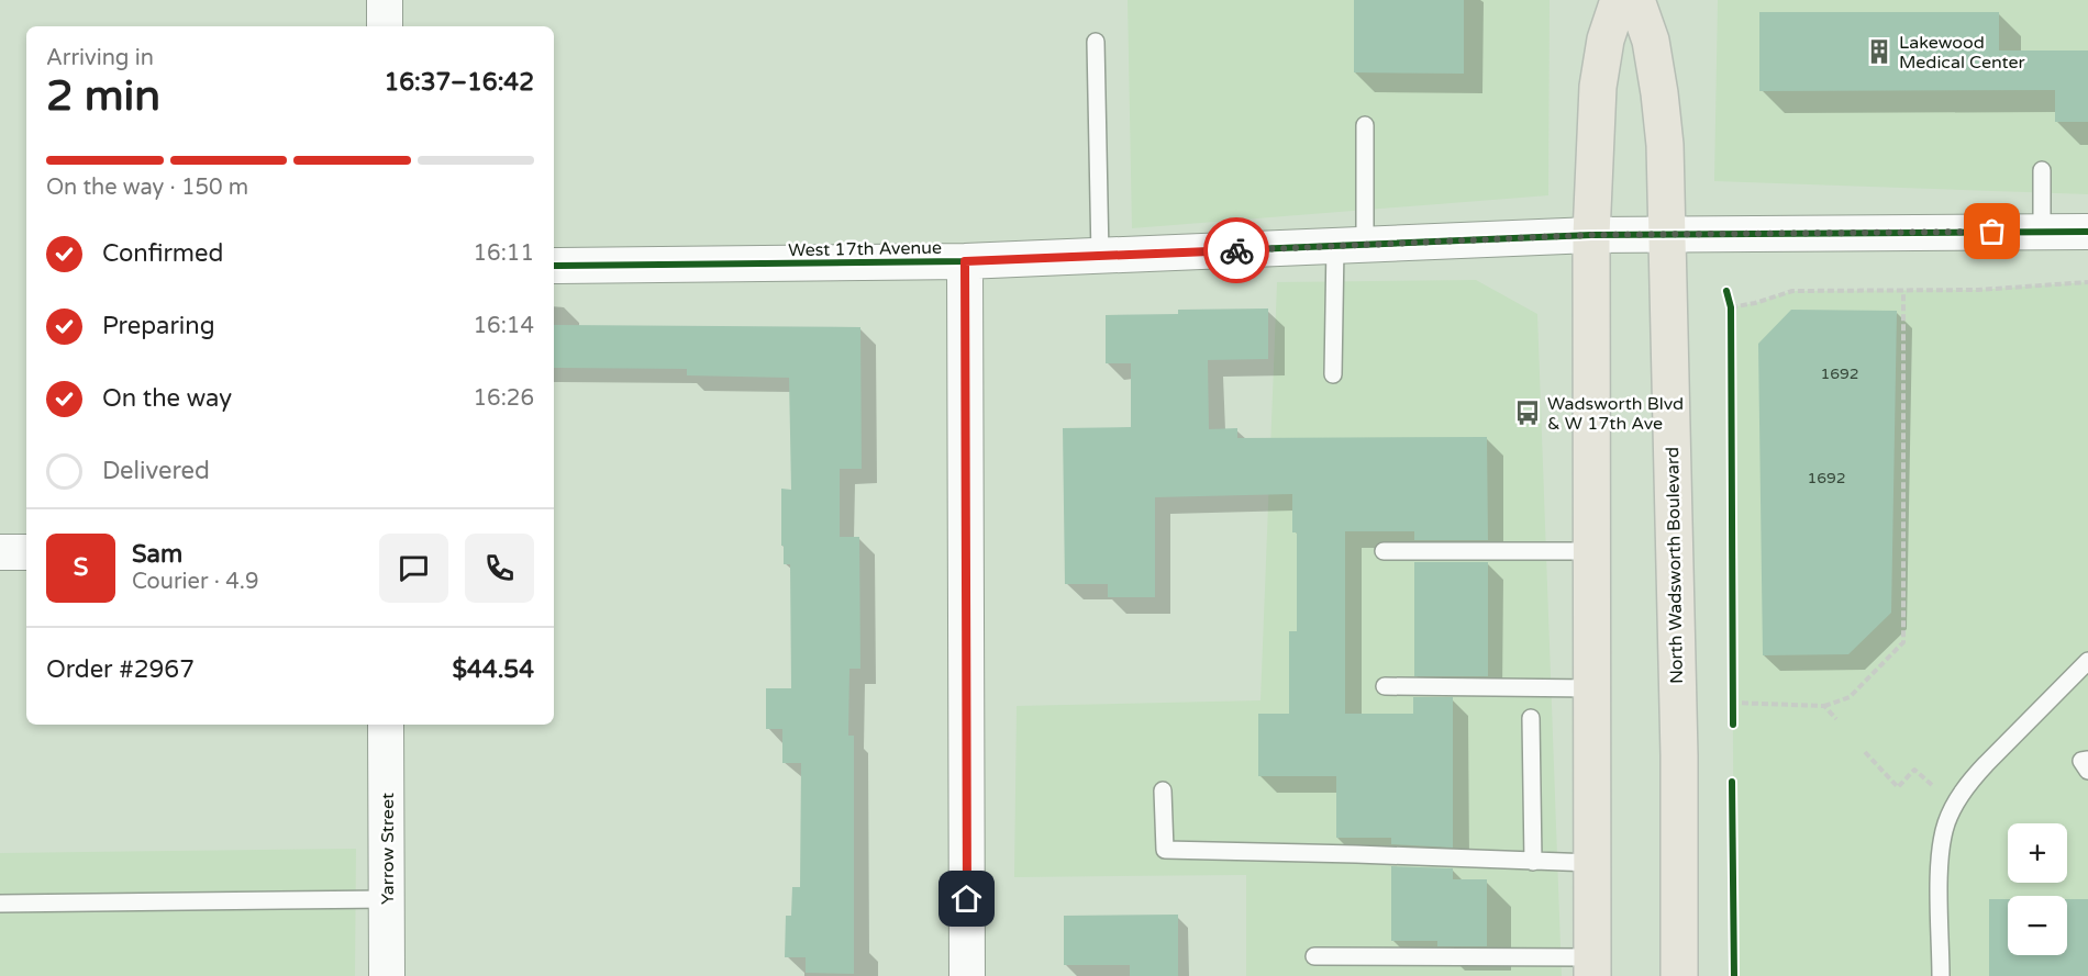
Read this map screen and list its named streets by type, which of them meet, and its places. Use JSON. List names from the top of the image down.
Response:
{
  "streets": {
    "main road": ["North Wadsworth Boulevard"],
    "street": ["West 17th Avenue", "Yarrow Street"]
  },
  "crossings": [
    ["West 17th Avenue", "North Wadsworth Boulevard"]
  ],
  "places": {
    "building": ["Lakewood Medical Center"],
    "bus stop": ["Wadsworth Blvd & W 17th Ave"]
  },
  "house_numbers": ["1692", "1692"],
  "page": {
    "heading": ["2 min", "Arriving in", "16:37–16:42"],
    "panel": [
      "Sam",
      "Courier · 4.9",
      "Order #2967",
      "$44.54"
    ],
    "bar": "On the way · 150 m",
    "list": [
      ["Confirmed", "16:11"],
      ["Preparing", "16:14"],
      ["On the way", "16:26"],
      "Delivered"
    ],
    "round": "S",
    "map_buttons": ["+", "−"]
  }
}
